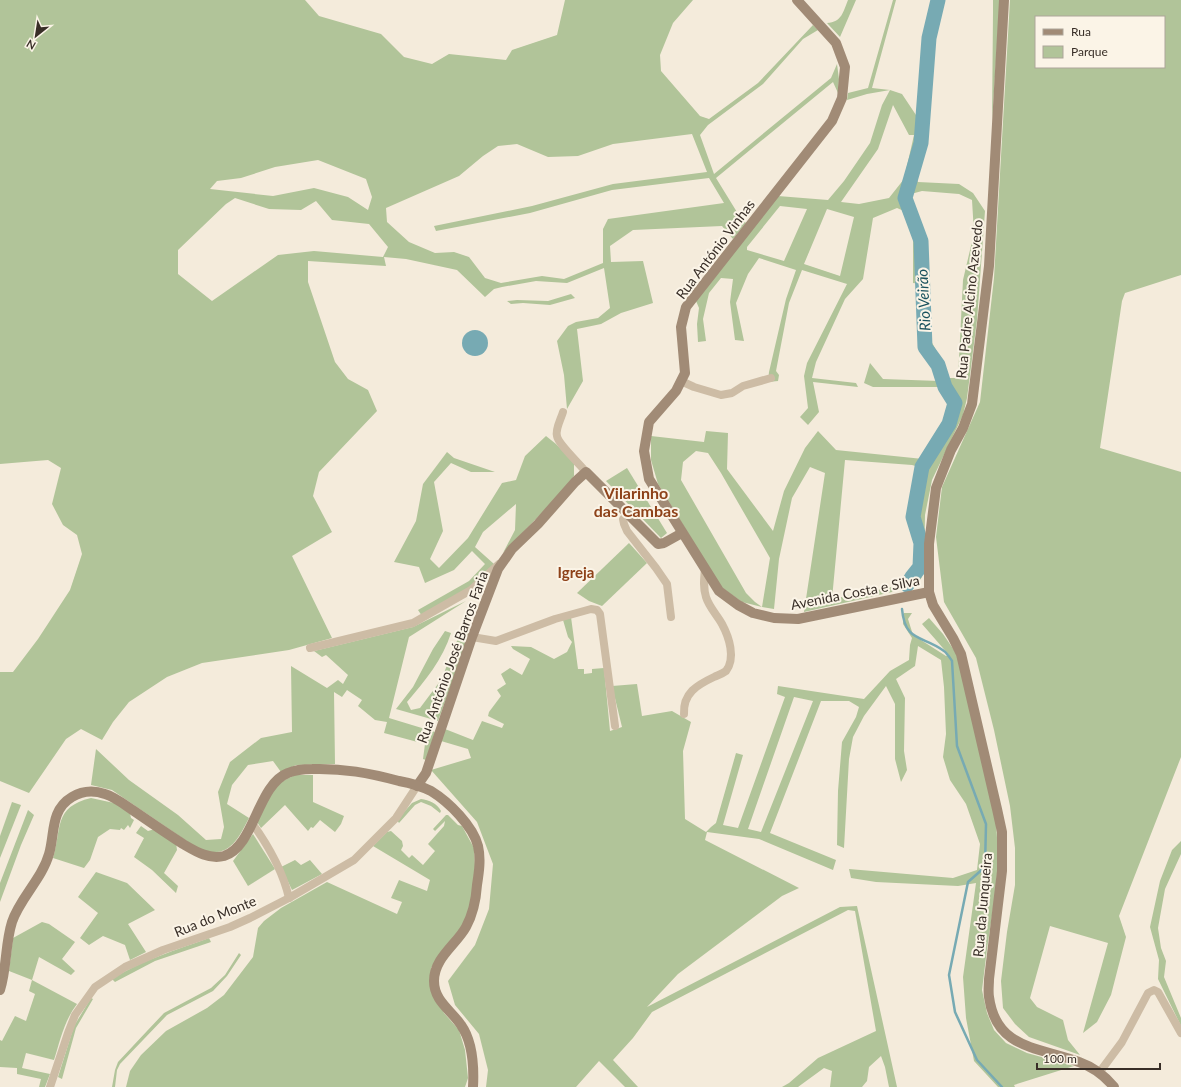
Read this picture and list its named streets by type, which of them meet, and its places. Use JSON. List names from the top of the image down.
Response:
{
  "streets": {
    "main road": [
      "Rua António Vinhas",
      "Rua Padre Alcino Azevedo",
      "Avenida Costa e Silva",
      "Rua António José Barros Faria",
      "Rua da Junqueira"
    ],
    "street": ["Rua do Monte"]
  },
  "crossings": [
    ["Rua António Vinhas", "Avenida Costa e Silva"],
    ["Rua Padre Alcino Azevedo", "Avenida Costa e Silva"],
    ["Rua Padre Alcino Azevedo", "Rua da Junqueira"],
    ["Avenida Costa e Silva", "Rua da Junqueira"],
    ["Rua António José Barros Faria", "Rua do Monte"]
  ],
  "districts": ["Vilarinho das Cambas", "Igreja"],
  "water": ["Rio Veirão"],
  "legend": ["Rua", "Parque"],
  "scale_bar": "100 m",
  "north": "bottom left"
}
